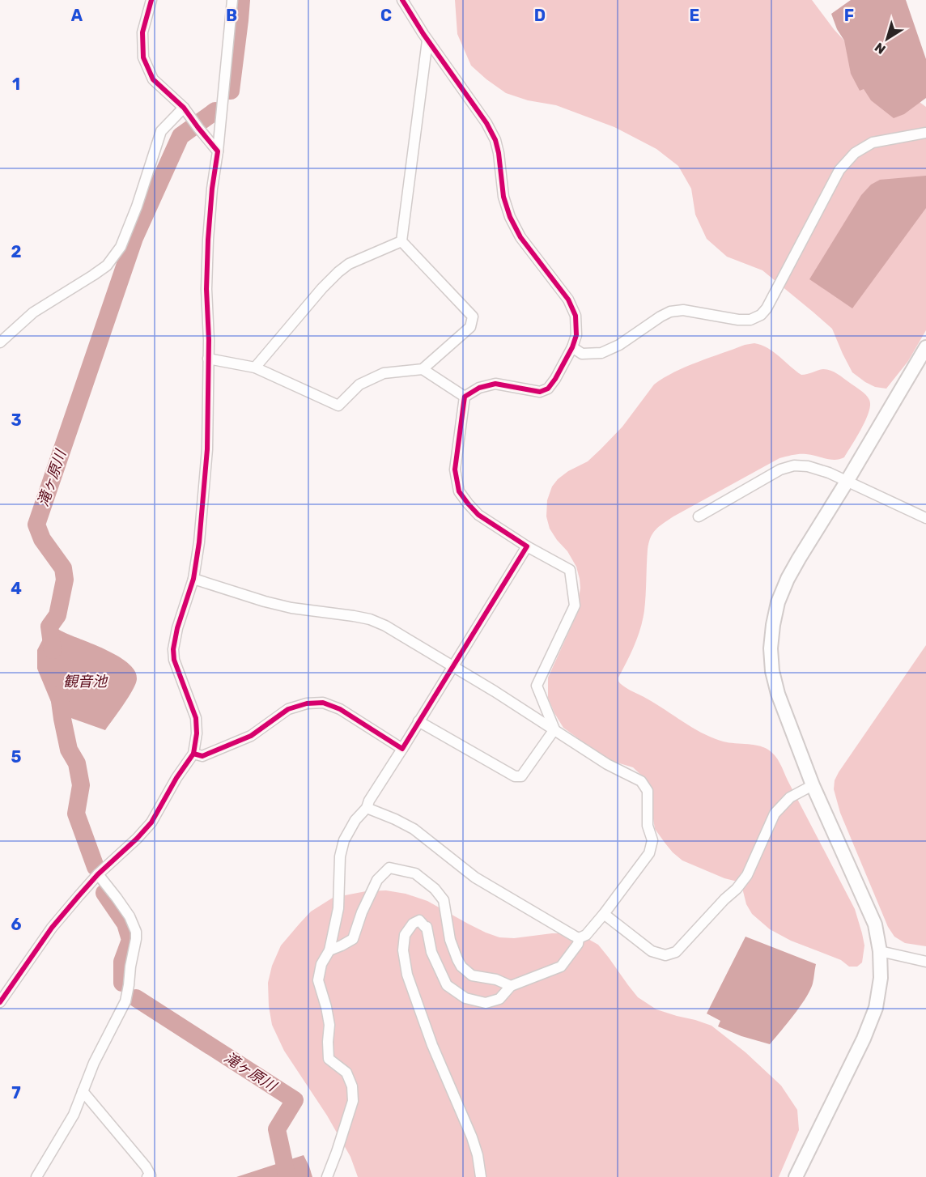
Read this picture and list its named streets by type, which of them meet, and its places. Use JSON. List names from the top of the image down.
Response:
{
  "water": ["滝ヶ原川", "観音池"],
  "north": "bottom left",
  "grid": {
    "columns": [
      "A",
      "B",
      "C",
      "D",
      "E",
      "F"
    ],
    "rows": [
      "1",
      "2",
      "3",
      "4",
      "5",
      "6",
      "7"
    ]
  }
}
